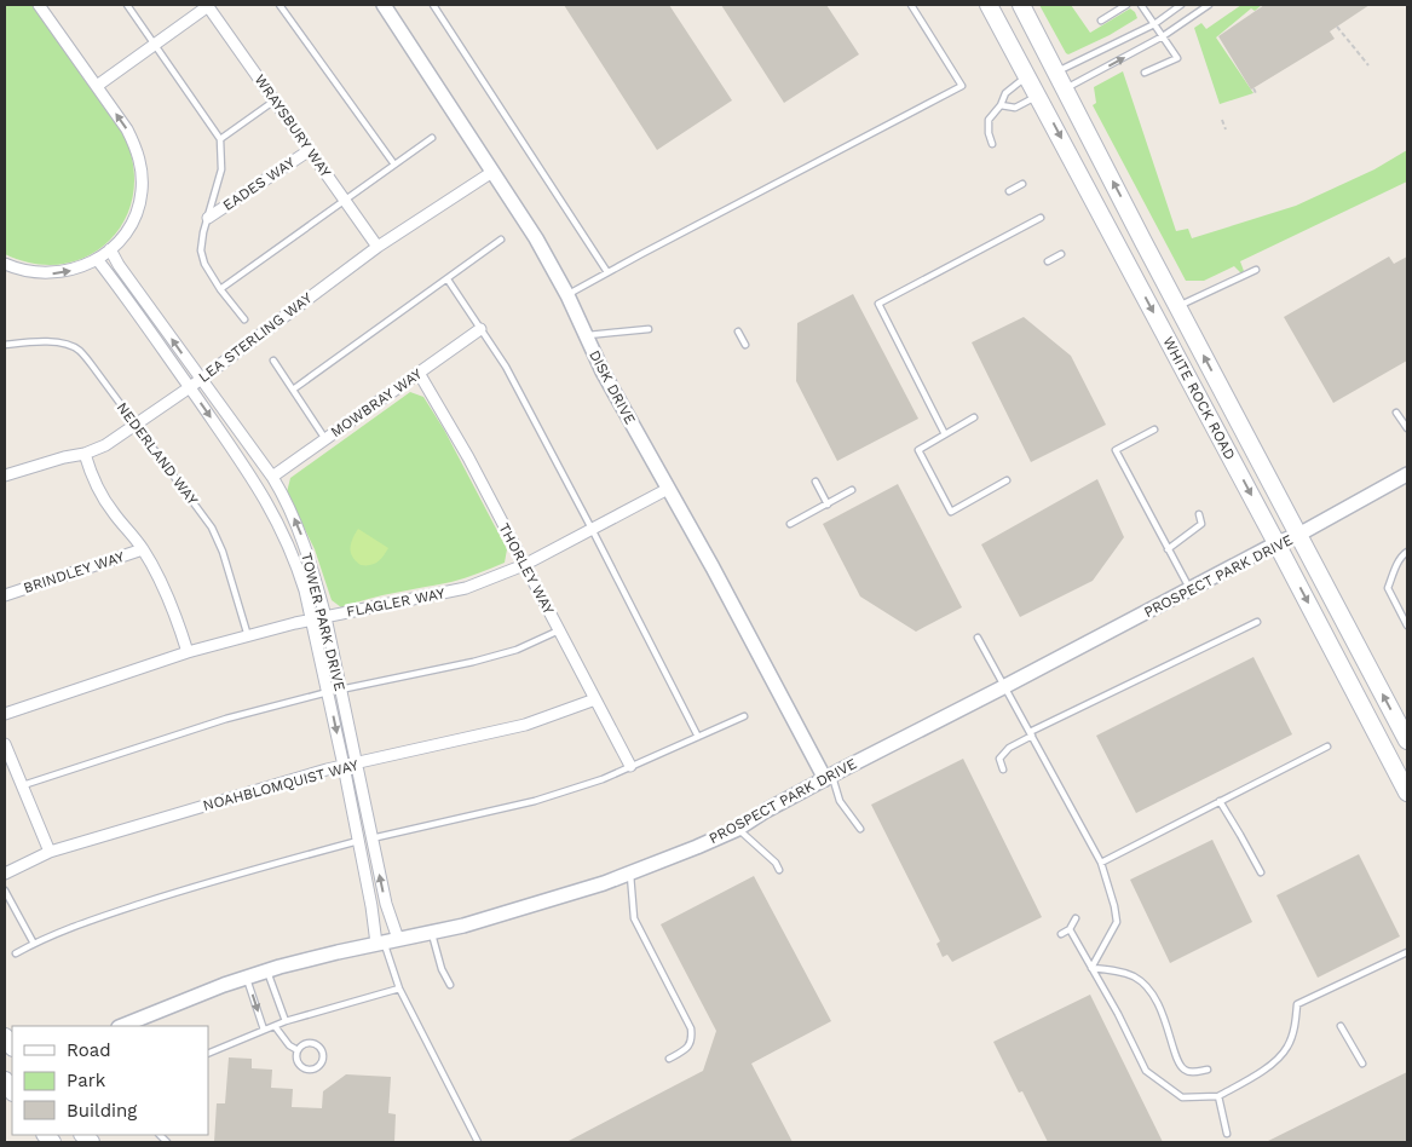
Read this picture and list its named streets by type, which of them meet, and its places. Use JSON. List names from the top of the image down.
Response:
{
  "streets": {
    "main road": ["WHITE ROCK ROAD"],
    "street": [
      "WRAYSBURY WAY",
      "EADES WAY",
      "LEA STERLING WAY",
      "DISK DRIVE",
      "MOWBRAY WAY",
      "THORLEY WAY",
      "BRINDLEY WAY",
      "PROSPECT PARK DRIVE",
      "FLAGLER WAY",
      "TOWER PARK DRIVE",
      "NOAHBLOMQUIST WAY"
    ],
    "lane": ["NEDERLAND WAY"]
  },
  "crossings": [
    ["WRAYSBURY WAY", "EADES WAY"],
    ["WRAYSBURY WAY", "LEA STERLING WAY"],
    ["LEA STERLING WAY", "DISK DRIVE"],
    ["LEA STERLING WAY", "NEDERLAND WAY"],
    ["LEA STERLING WAY", "TOWER PARK DRIVE"],
    ["DISK DRIVE", "PROSPECT PARK DRIVE"],
    ["DISK DRIVE", "FLAGLER WAY"],
    ["WHITE ROCK ROAD", "PROSPECT PARK DRIVE"],
    ["MOWBRAY WAY", "THORLEY WAY"],
    ["MOWBRAY WAY", "TOWER PARK DRIVE"],
    ["NEDERLAND WAY", "FLAGLER WAY"],
    ["THORLEY WAY", "FLAGLER WAY"],
    ["THORLEY WAY", "NOAHBLOMQUIST WAY"],
    ["PROSPECT PARK DRIVE", "TOWER PARK DRIVE"],
    ["FLAGLER WAY", "TOWER PARK DRIVE"],
    ["TOWER PARK DRIVE", "NOAHBLOMQUIST WAY"]
  ],
  "legend": ["Road", "Park", "Building"]
}
